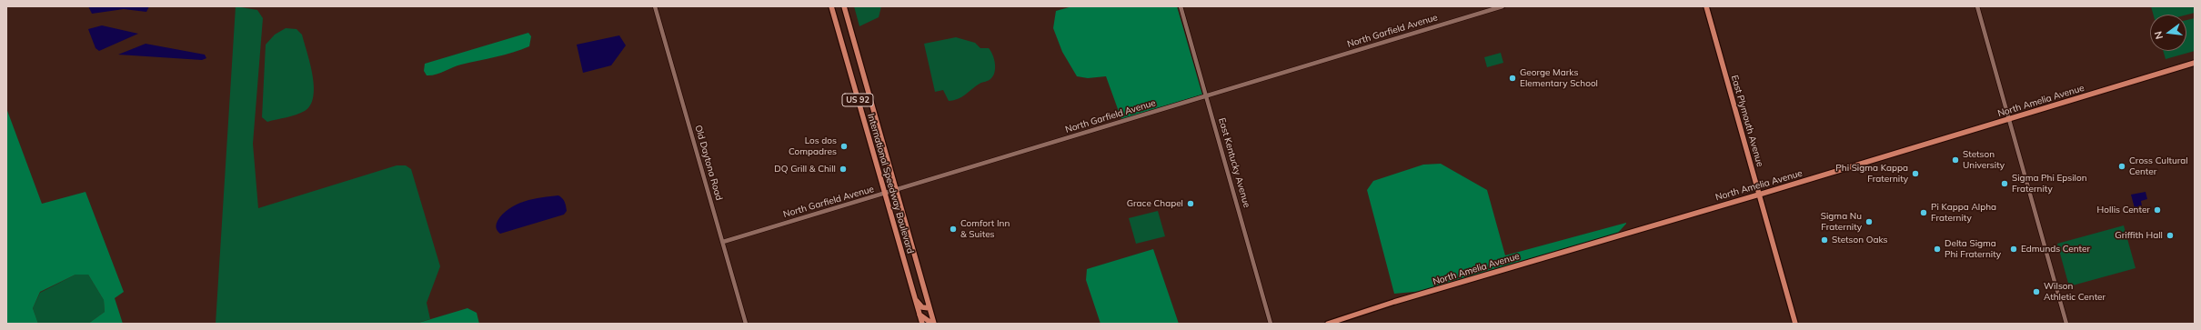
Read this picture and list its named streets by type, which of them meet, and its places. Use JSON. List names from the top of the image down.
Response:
{
  "streets": {
    "main road": [
      "US 92",
      "North Amelia Avenue",
      "East Plymouth Avenue",
      "International Speedway Boulevard"
    ],
    "street": ["North Garfield Avenue", "Old Daytona Road", "East Kentucky Avenue"]
  },
  "crossings": [
    ["North Garfield Avenue", "Old Daytona Road"],
    ["North Garfield Avenue", "East Kentucky Avenue"],
    ["North Garfield Avenue", "International Speedway Boulevard"],
    ["North Amelia Avenue", "East Plymouth Avenue"]
  ],
  "places": [
    "George Marks Elementary School",
    "Los dos Compadres",
    "Stetson University",
    "Cross Cultural Center",
    "DQ Grill & Chill",
    "Phi Sigma Kappa Fraternity",
    "Sigma Phi Epsilon Fraternity",
    "Grace Chapel",
    "Hollis Center",
    "Pi Kappa Alpha Fraternity",
    "Sigma Nu Fraternity",
    "Comfort Inn & Suites",
    "Griffith Hall",
    "Stetson Oaks",
    "Delta Sigma Phi Fraternity",
    "Edmunds Center",
    "Wilson Athletic Center"
  ],
  "north": "left"
}
